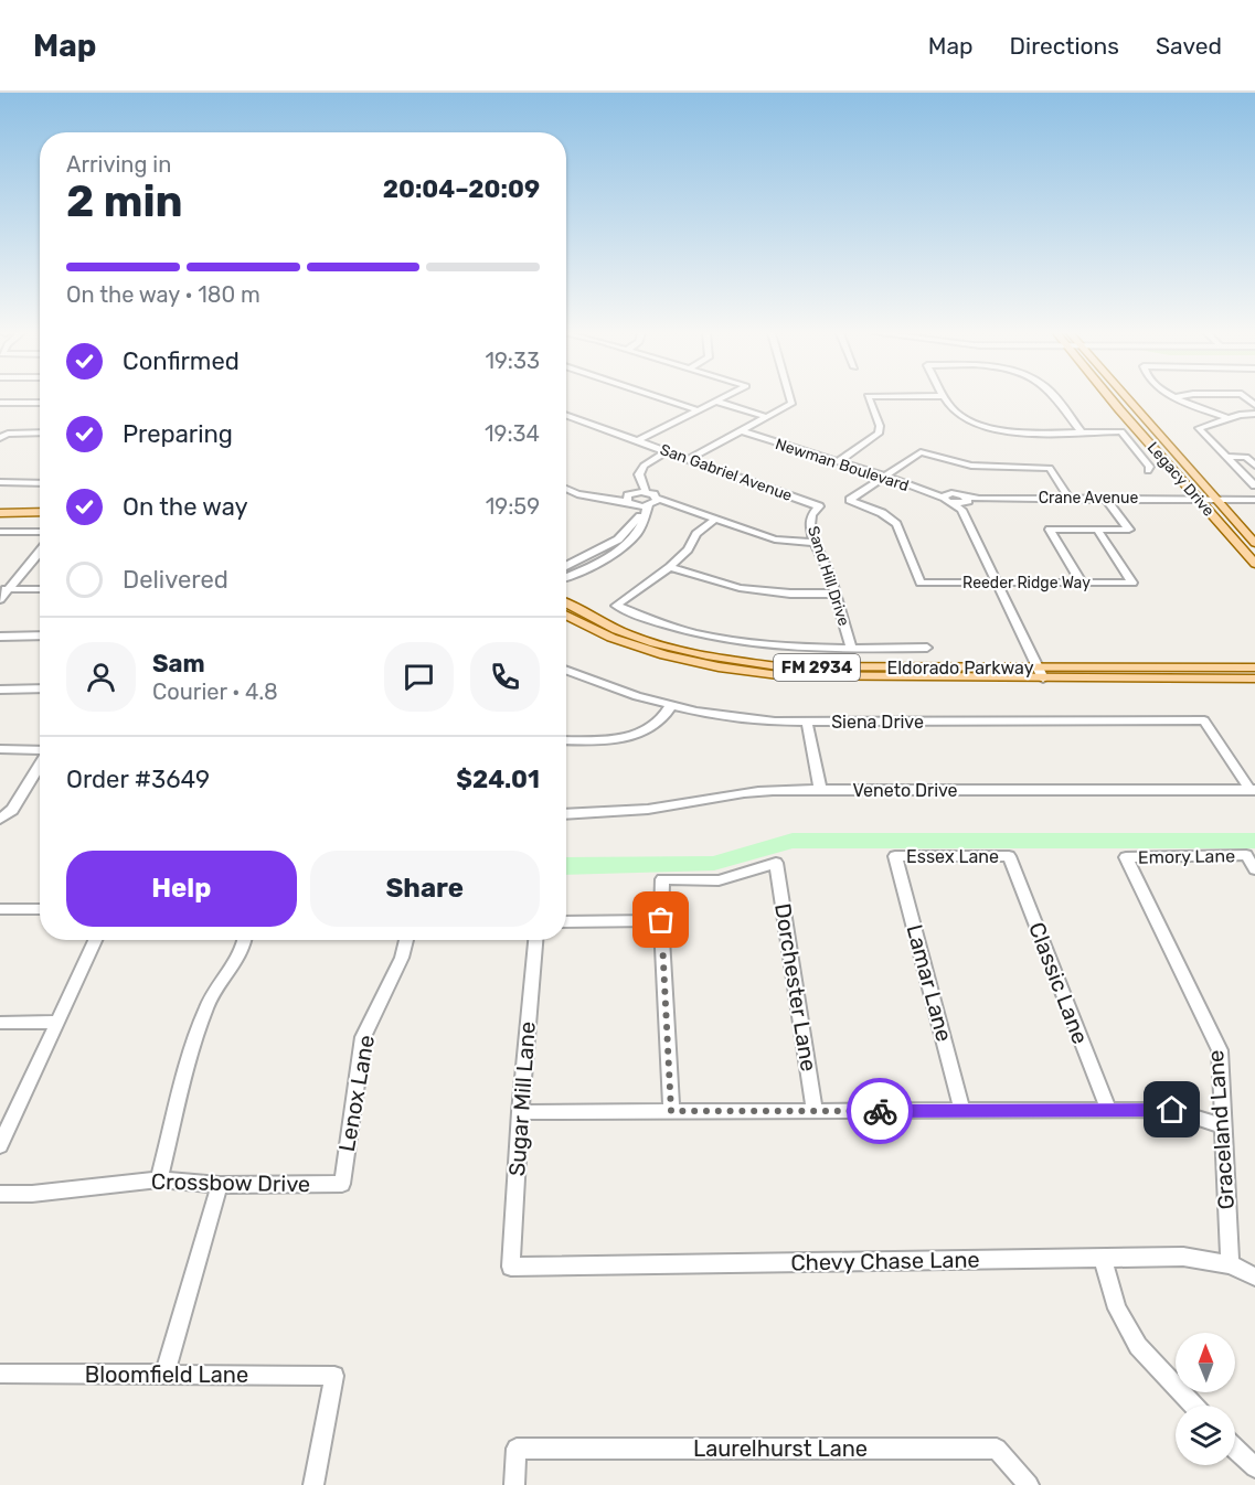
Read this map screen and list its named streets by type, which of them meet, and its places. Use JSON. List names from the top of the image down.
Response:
{
  "streets": {
    "main road": ["Legacy Drive", "FM 2934", "Eldorado Parkway"],
    "street": [
      "Newman Boulevard",
      "San Gabriel Avenue",
      "Crane Avenue",
      "Sand Hill Drive",
      "Reeder Ridge Way",
      "Siena Drive",
      "Veneto Drive",
      "Essex Lane",
      "Emory Lane",
      "Lamar Lane",
      "Classic Lane",
      "Dorchester Lane",
      "Lenox Lane",
      "Sugar Mill Lane",
      "Graceland Lane",
      "Crossbow Drive",
      "Chevy Chase Lane",
      "Bloomfield Lane",
      "Laurelhurst Lane"
    ]
  },
  "crossings": [
    ["Newman Boulevard", "Reeder Ridge Way"],
    ["San Gabriel Avenue", "Sand Hill Drive"],
    ["Legacy Drive", "Crane Avenue"],
    ["Siena Drive", "Veneto Drive"],
    ["Essex Lane", "Lamar Lane"],
    ["Essex Lane", "Classic Lane"],
    ["Emory Lane", "Graceland Lane"],
    ["Lenox Lane", "Crossbow Drive"],
    ["Sugar Mill Lane", "Chevy Chase Lane"],
    ["Graceland Lane", "Chevy Chase Lane"]
  ],
  "north": "top",
  "page": {
    "header": "Map",
    "nav": ["Map", "Directions", "Saved"],
    "heading": ["2 min", "Arriving in", "20:04–20:09"],
    "panel": [
      "Sam",
      "Courier · 4.8",
      "Order #3649",
      "$24.01"
    ],
    "bar": "On the way · 180 m",
    "list": [
      ["Confirmed", "19:33"],
      ["Preparing", "19:34"],
      ["On the way", "19:59"],
      "Delivered"
    ],
    "buttons": ["Help", "Share"]
  }
}
